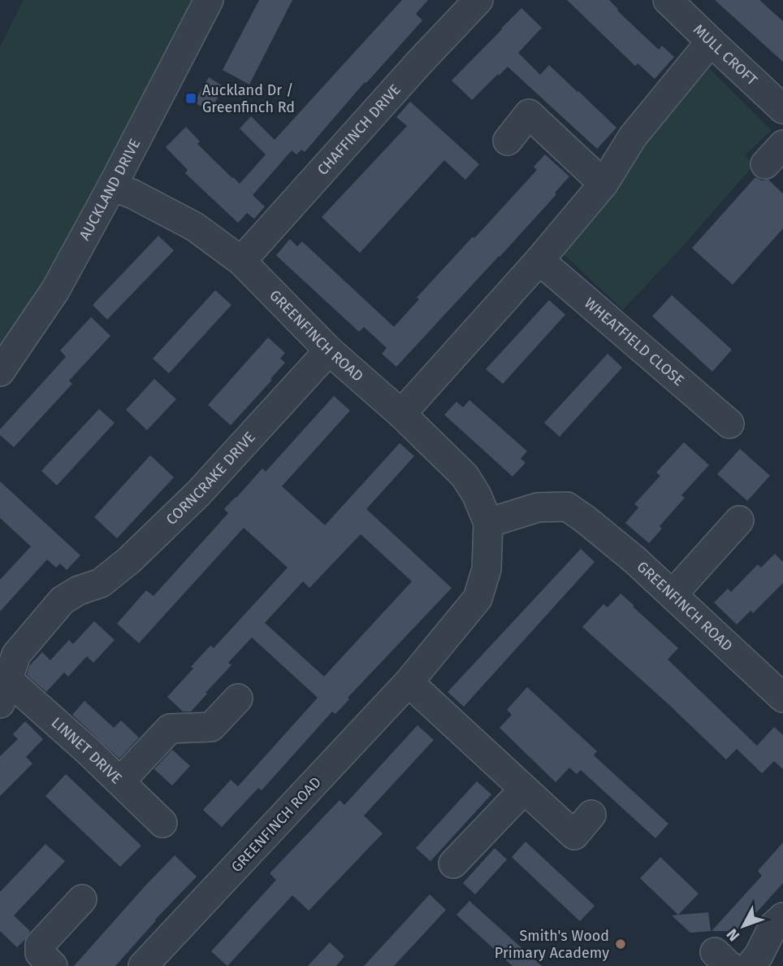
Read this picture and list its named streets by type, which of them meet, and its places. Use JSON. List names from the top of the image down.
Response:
{
  "streets": {
    "street": [
      "MULL CROFT",
      "CHAFFINCH DRIVE",
      "AUCKLAND DRIVE",
      "GREENFINCH ROAD",
      "WHEATFIELD CLOSE",
      "CORNCRAKE DRIVE",
      "LINNET DRIVE"
    ]
  },
  "crossings": [
    ["CHAFFINCH DRIVE", "GREENFINCH ROAD"],
    ["AUCKLAND DRIVE", "GREENFINCH ROAD"],
    ["GREENFINCH ROAD", "CORNCRAKE DRIVE"],
    ["CORNCRAKE DRIVE", "LINNET DRIVE"]
  ],
  "places": {
    "transit": ["Auckland Dr / Greenfinch Rd"],
    "other": ["Smith's Wood Primary Academy"]
  },
  "north": "bottom left"
}
